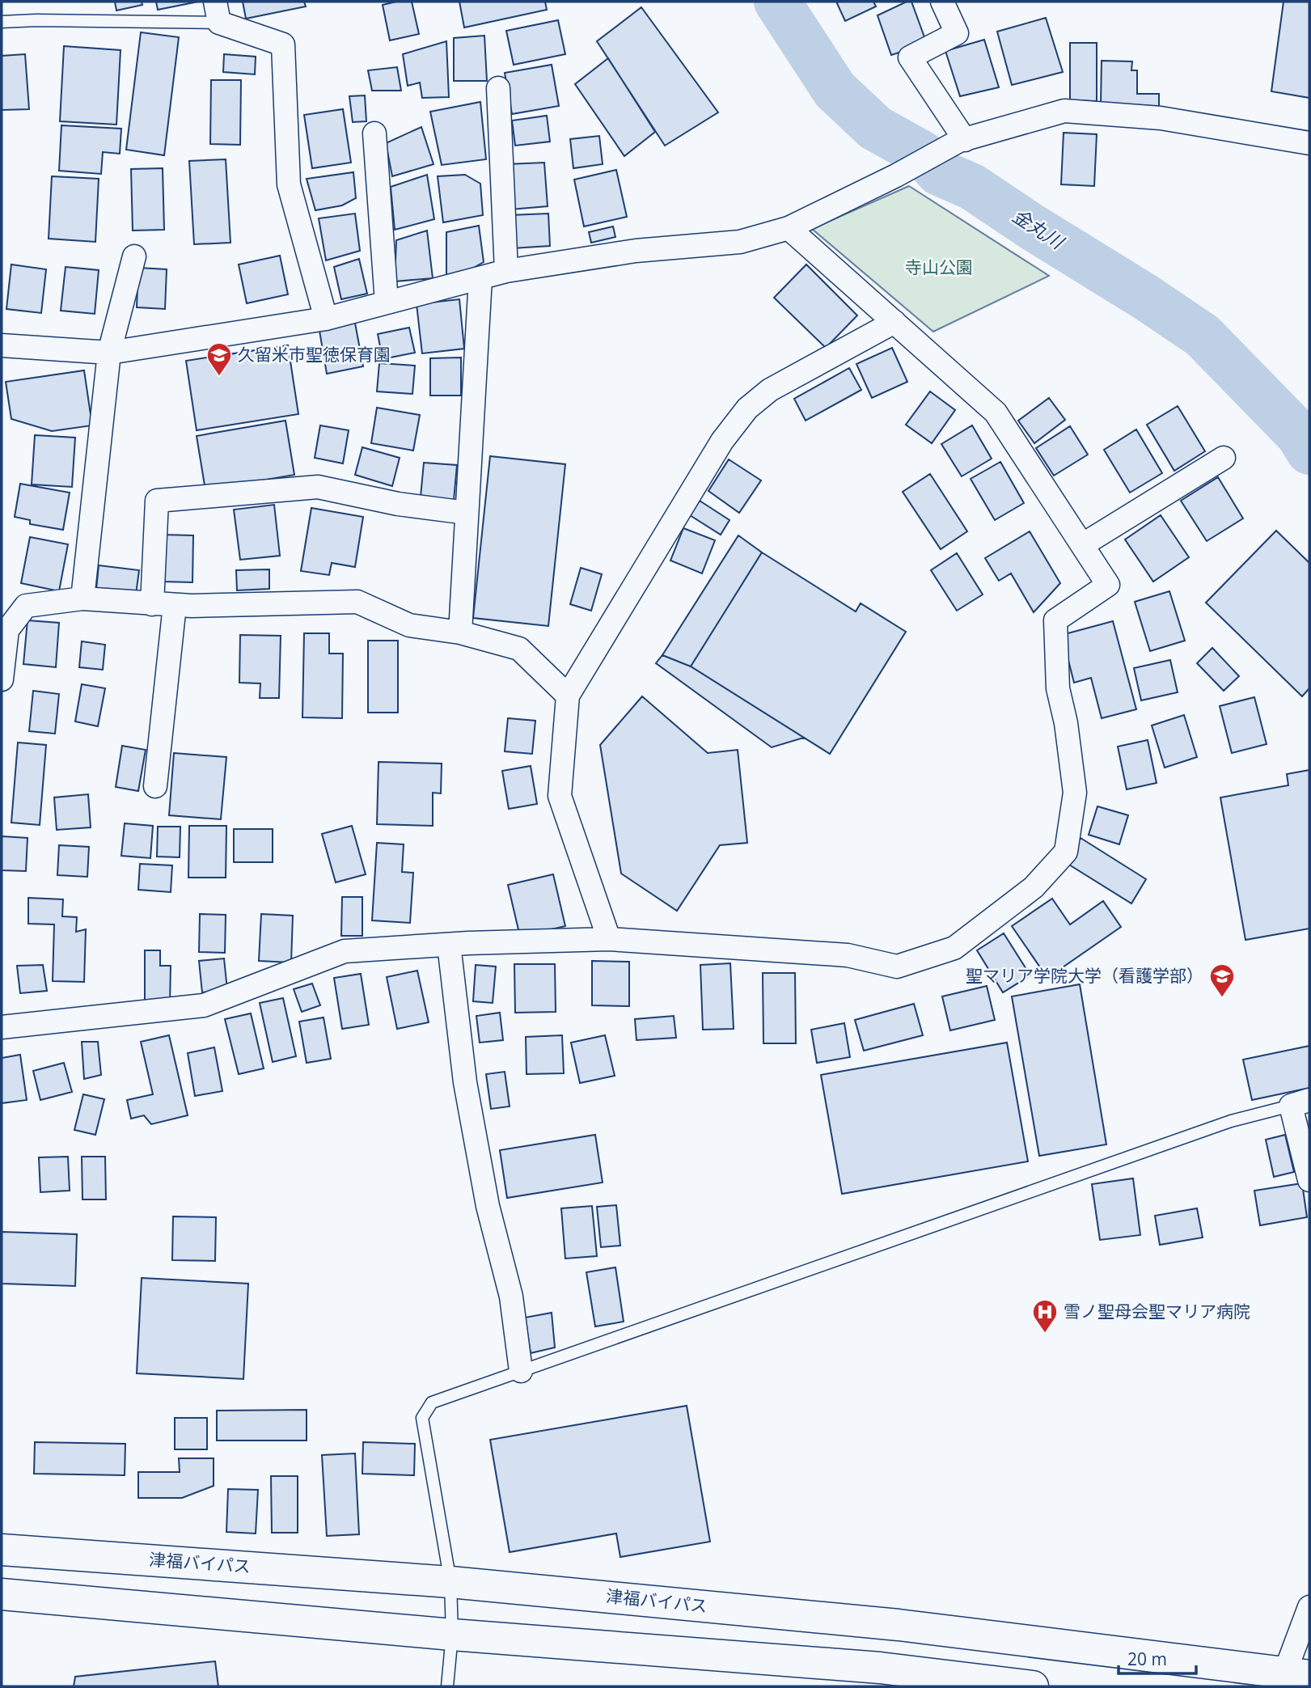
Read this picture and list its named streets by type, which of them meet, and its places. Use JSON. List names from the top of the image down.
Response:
{
  "streets": {
    "highway": ["津福バイパス"]
  },
  "water": ["金丸川"],
  "parks": ["寺山公園"],
  "places": {
    "school or university": ["久留米市聖徳保育園", "聖マリア学院大学（看護学部）"],
    "hospital": ["雪ノ聖母会聖マリア病院"]
  },
  "scale_bar": "20 m"
}
